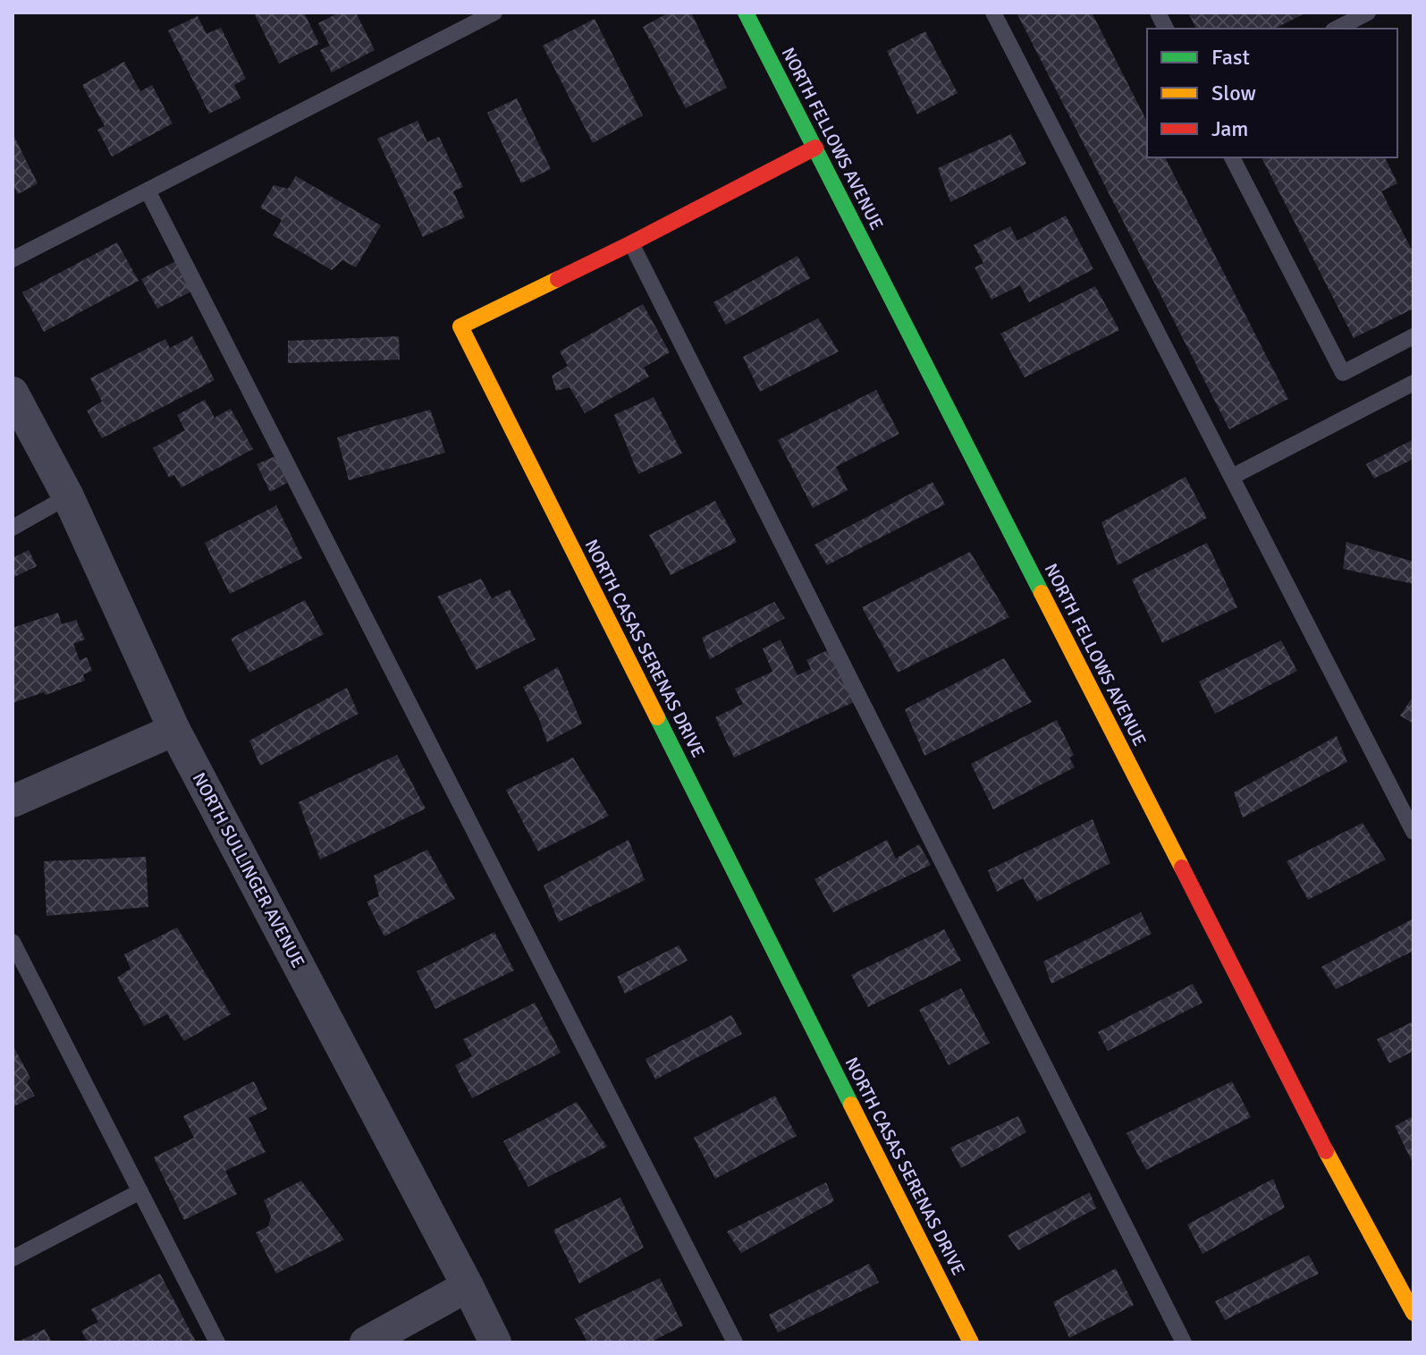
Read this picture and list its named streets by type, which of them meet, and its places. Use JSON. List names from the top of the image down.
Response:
{
  "streets": {
    "street": ["NORTH FELLOWS AVENUE", "NORTH CASAS SERENAS DRIVE", "NORTH SULLINGER AVENUE"]
  },
  "crossings": [
    ["NORTH FELLOWS AVENUE", "NORTH CASAS SERENAS DRIVE"]
  ],
  "legend": ["Fast", "Slow", "Jam"]
}
